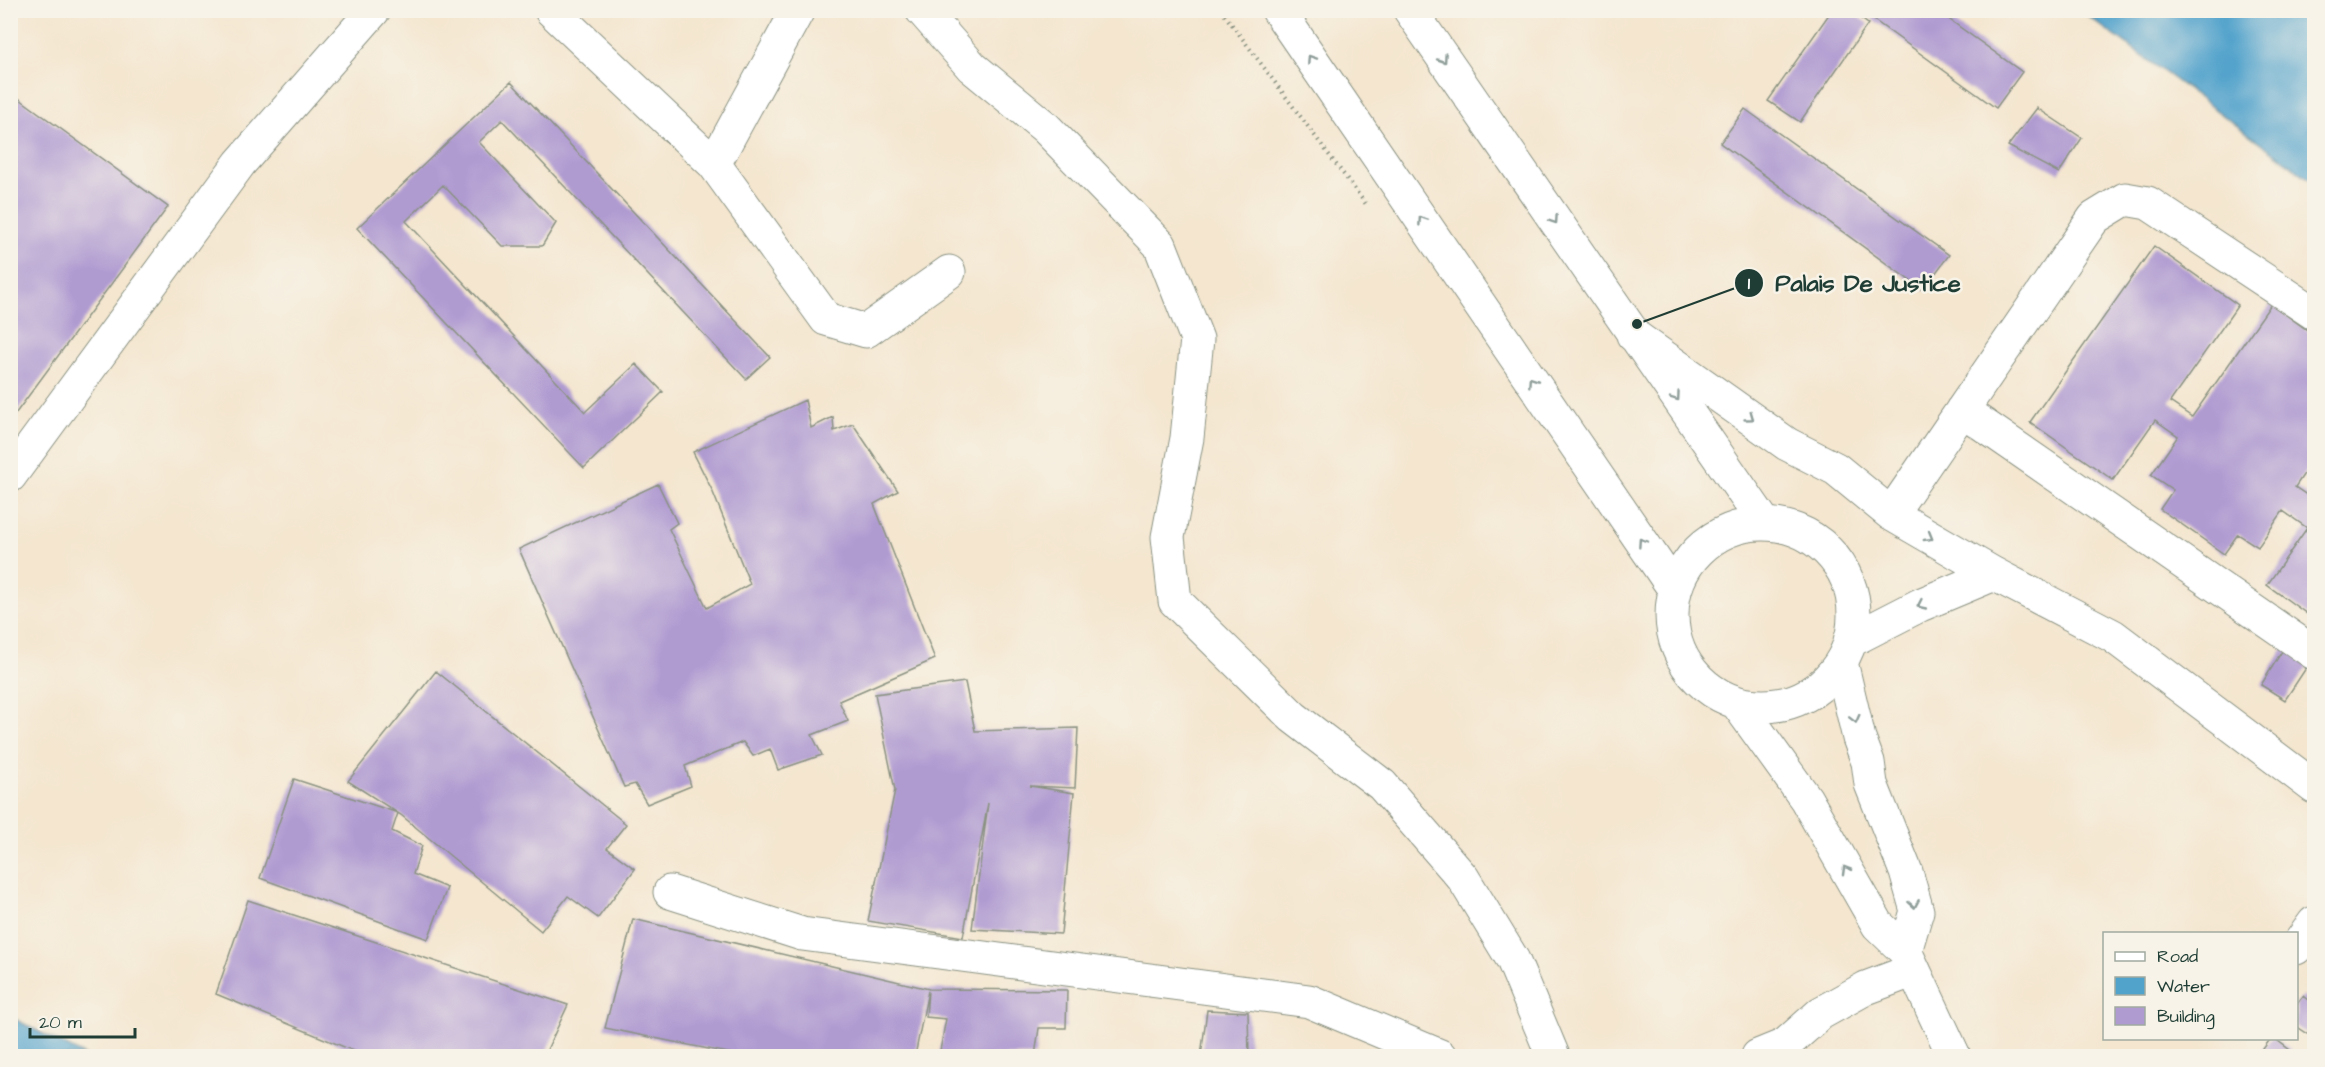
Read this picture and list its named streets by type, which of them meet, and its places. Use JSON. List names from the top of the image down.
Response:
{
  "places": ["Palais De Justice"],
  "legend": ["Road", "Water", "Building"],
  "scale_bar": "20 m"
}
